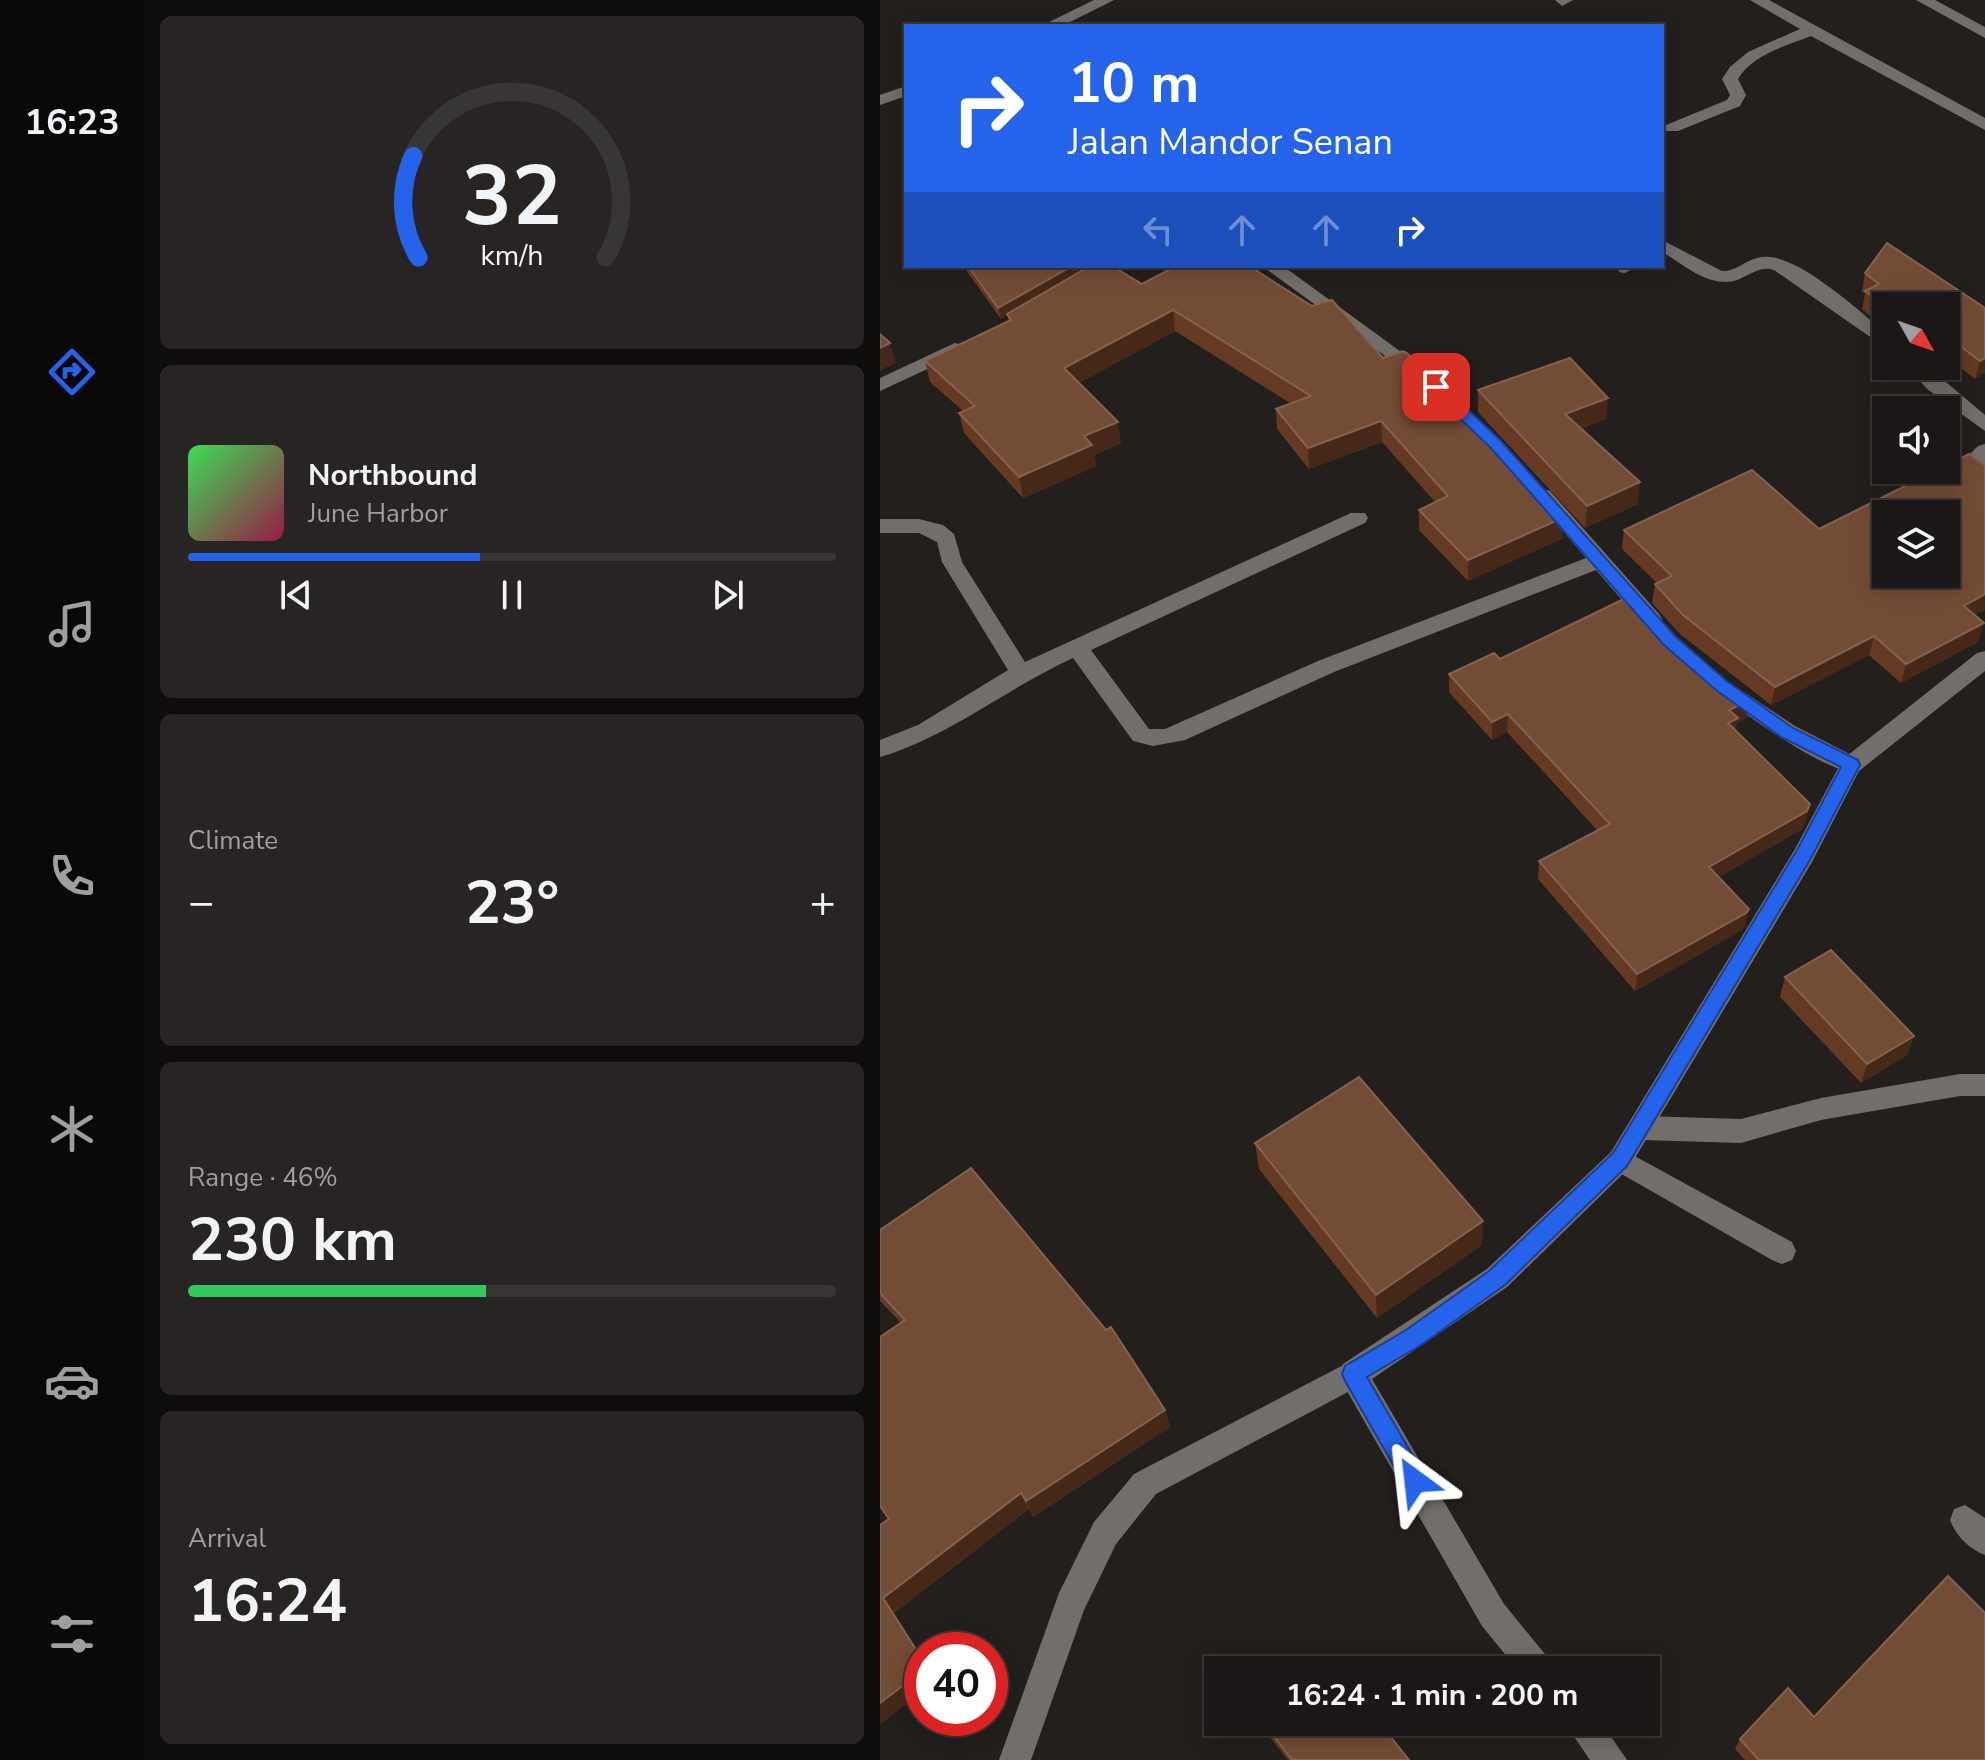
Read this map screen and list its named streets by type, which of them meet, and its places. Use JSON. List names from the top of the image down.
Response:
{
  "north": "bottom right",
  "page": {
    "tabs": "16:23",
    "turn": ["10 m", "Jalan Mandor Senan"],
    "song": ["Northbound", "June Harbor"],
    "tile": [
      "Climate",
      ["Range · 46%", "230 km"],
      ["Arrival", "16:24"]
    ],
    "heat": ["−", "23°", "+"],
    "limit": "40",
    "trip": "16:24 · 1 min · 200 m",
    "gauge": ["32", "km/h"]
  }
}
